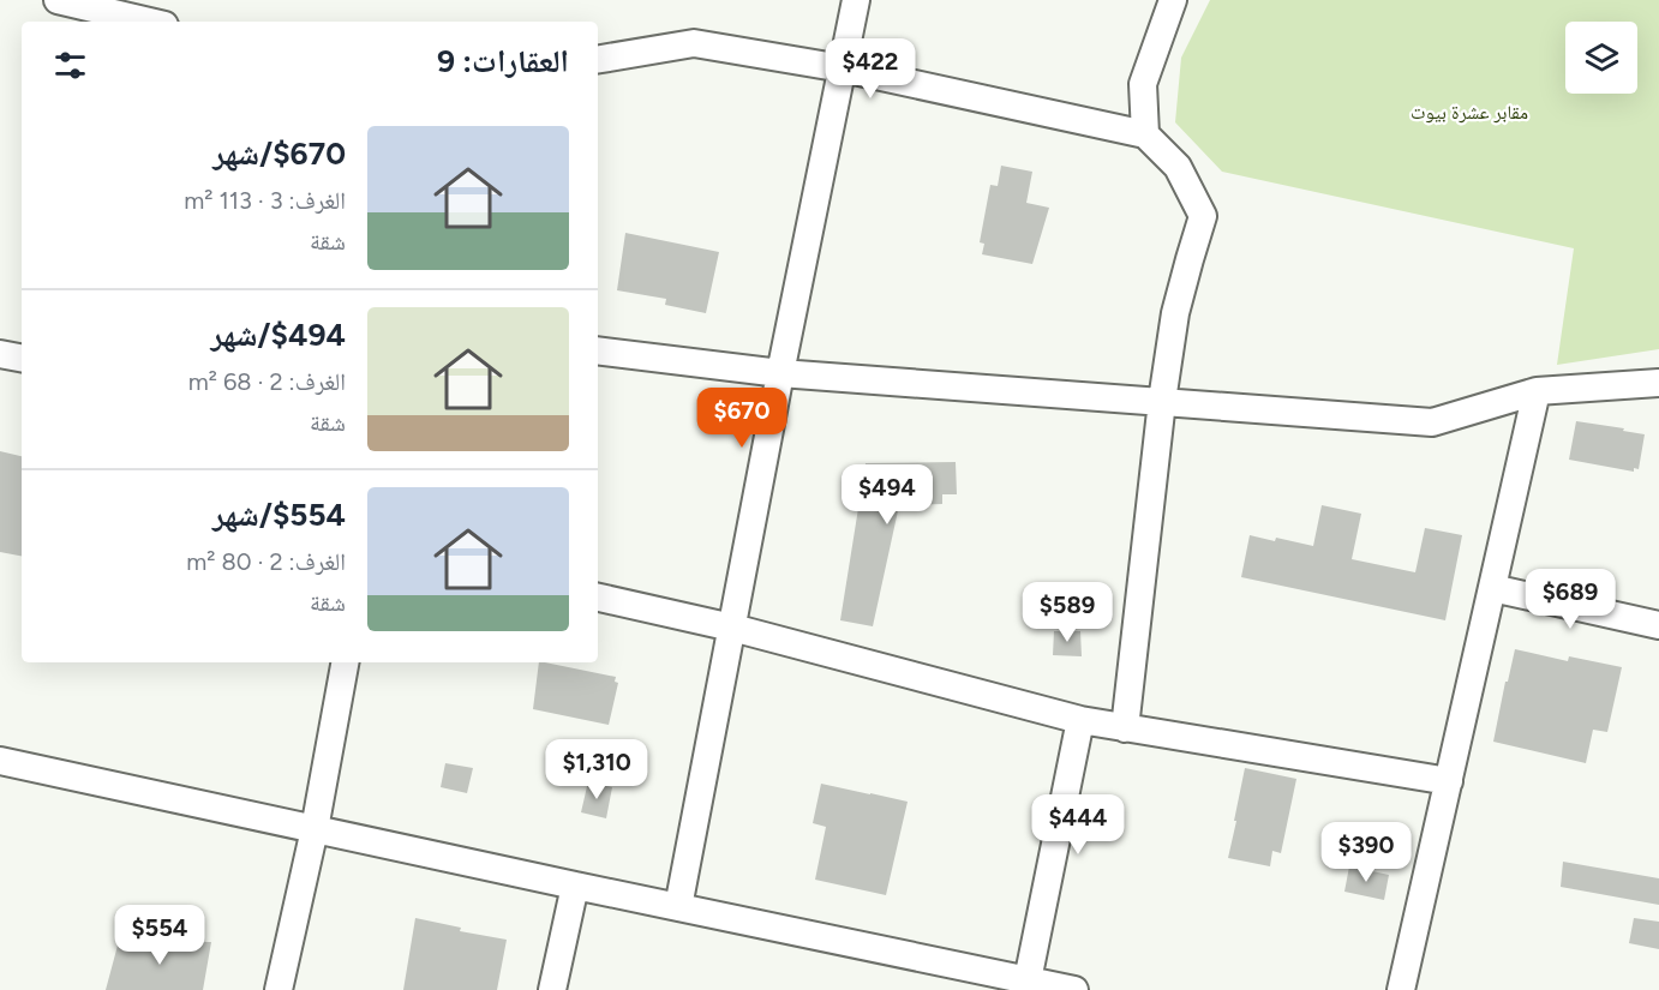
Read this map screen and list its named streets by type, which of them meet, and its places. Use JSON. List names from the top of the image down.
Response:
{
  "parks": ["مقابر عشرة بيوت"],
  "page": {
    "heading": "العقارات: 9",
    "price": [
      "$422",
      "$670",
      "$494",
      "$689",
      "$589",
      "$1,310",
      "$444",
      "$390",
      "$554"
    ],
    "list": [
      {
        "name": "$670/شهر",
        "note": "الغرف: 3 · 113 m² · شقة"
      },
      {
        "name": "$494/شهر",
        "note": "الغرف: 2 · 68 m² · شقة"
      },
      {
        "name": "$554/شهر",
        "note": "الغرف: 2 · 80 m² · شقة"
      }
    ]
  }
}
